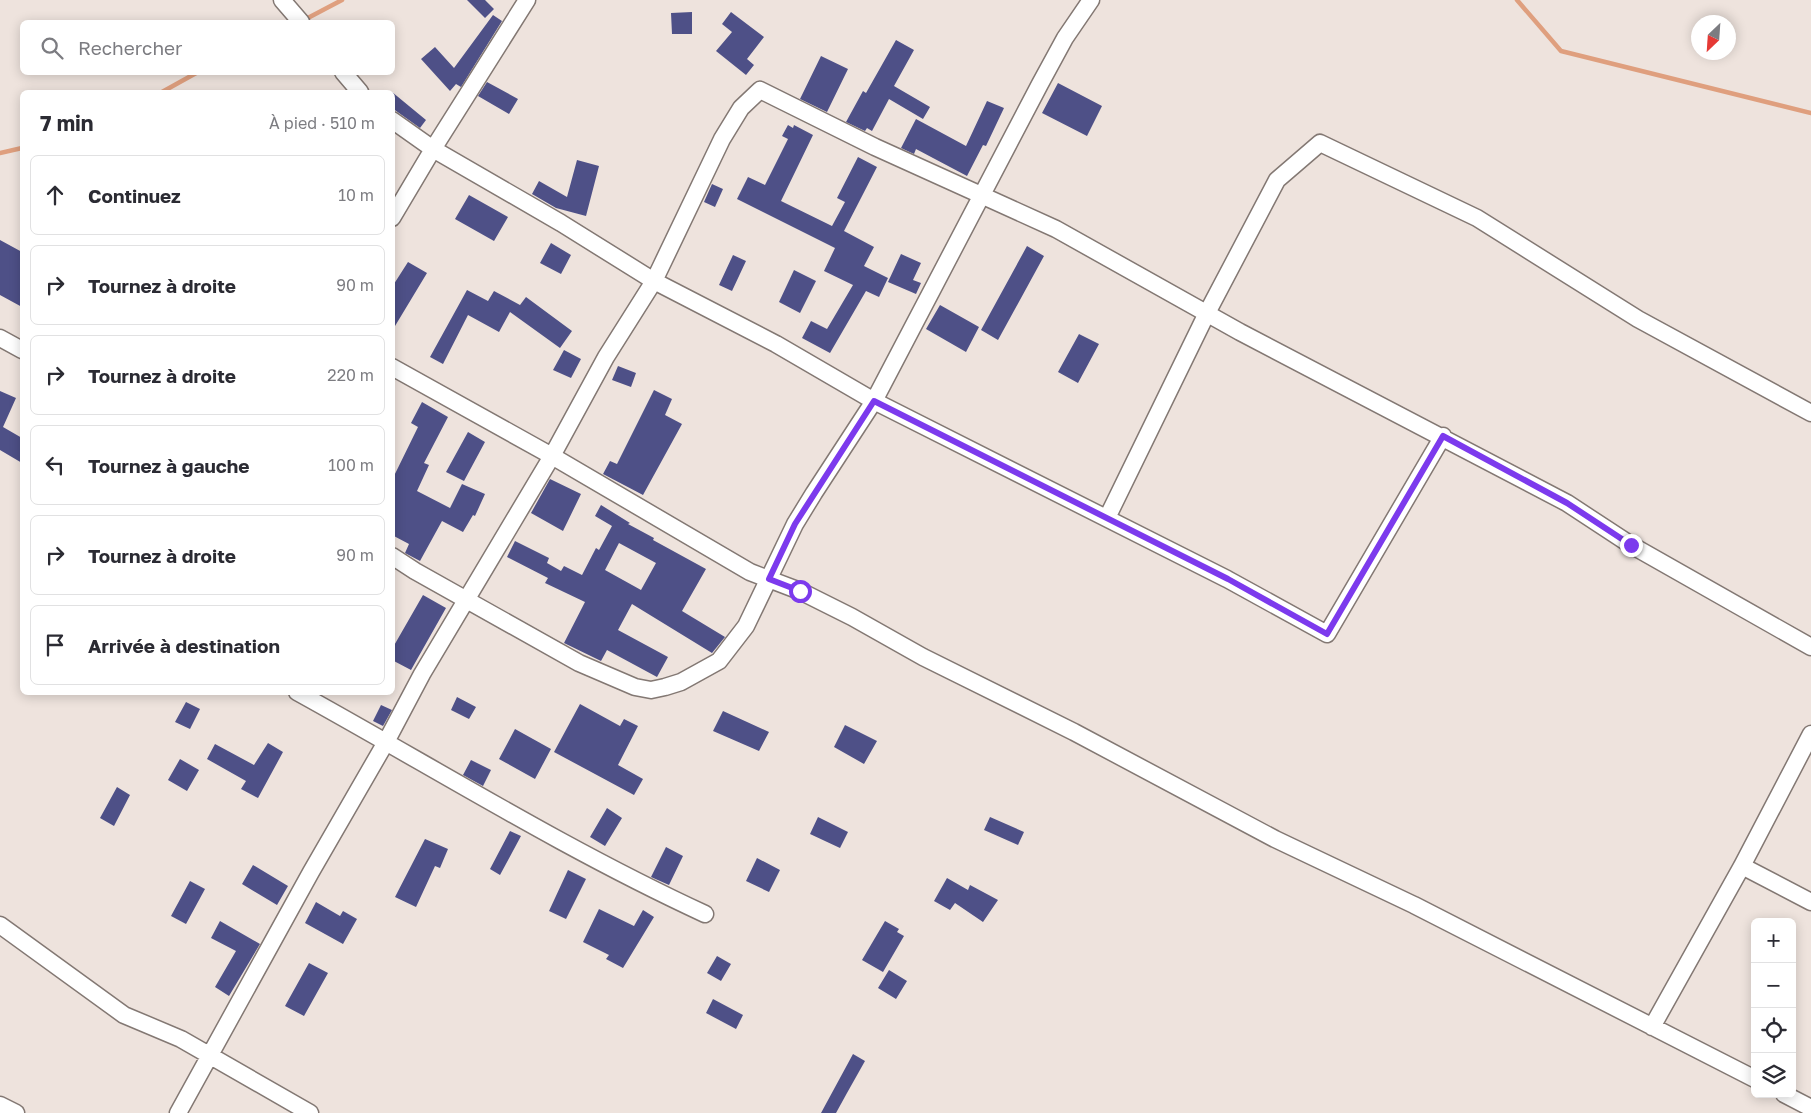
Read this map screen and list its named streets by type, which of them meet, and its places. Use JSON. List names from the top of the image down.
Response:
{
  "north": "bottom left",
  "page": {
    "search": "Rechercher",
    "heading": ["7 min", "À pied · 510 m"],
    "list": [
      ["Continuez", "10 m"],
      ["Tournez à droite", "90 m"],
      ["Tournez à droite", "220 m"],
      ["Tournez à gauche", "100 m"],
      ["Tournez à droite", "90 m"],
      "Arrivée à destination"
    ],
    "map_buttons": ["+", "−"]
  }
}
